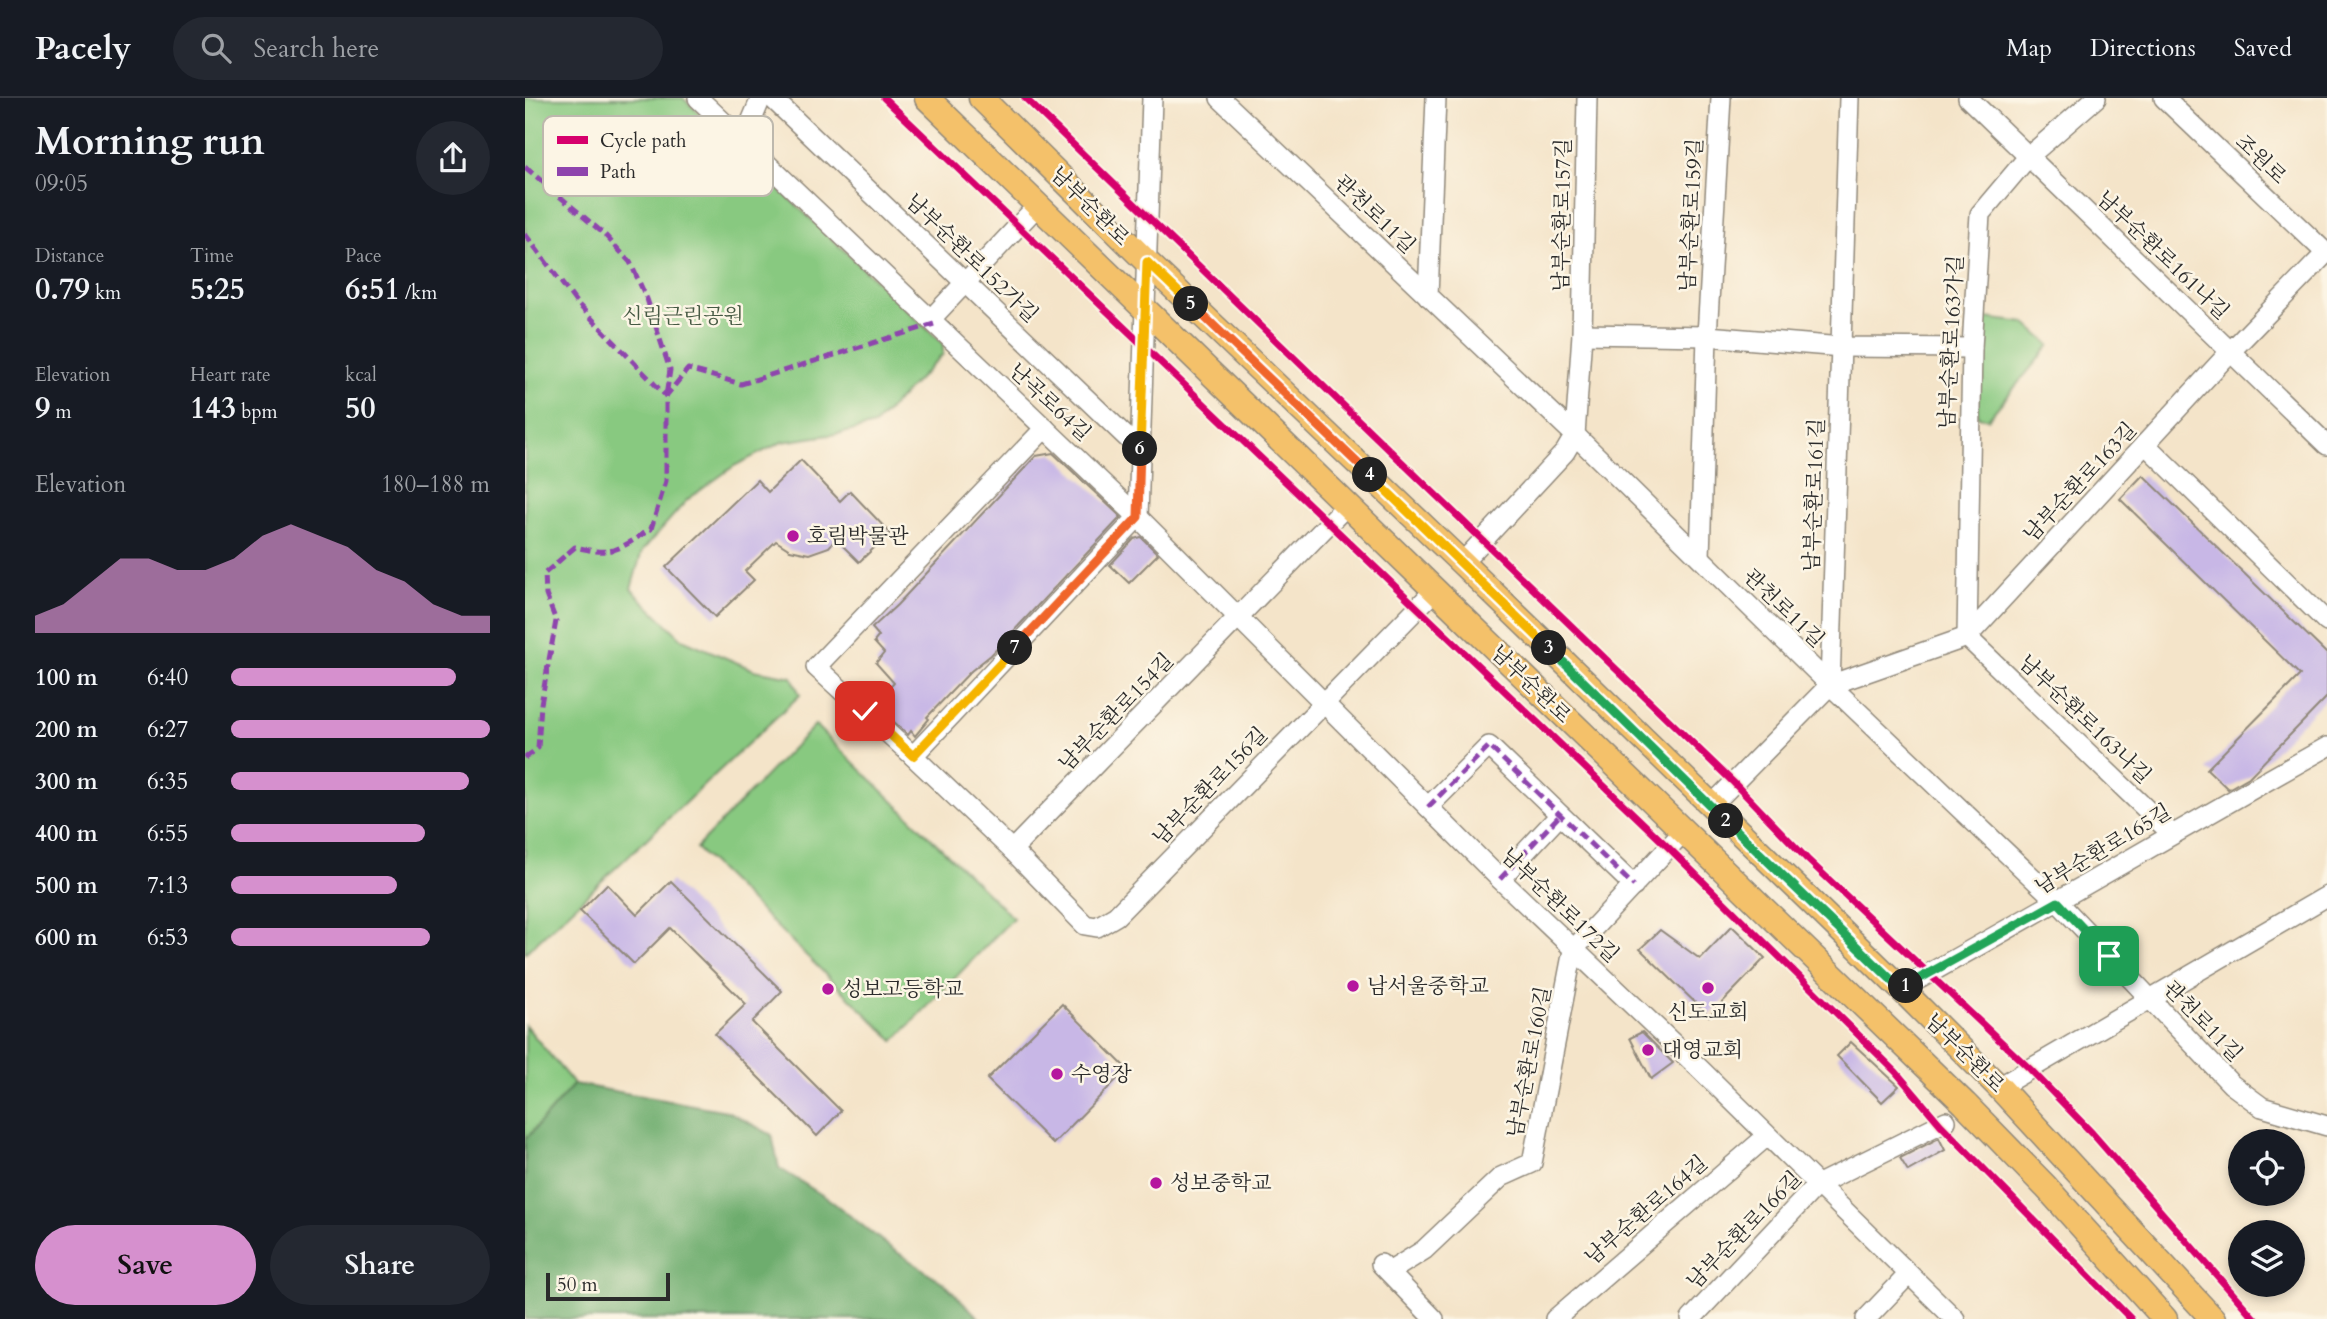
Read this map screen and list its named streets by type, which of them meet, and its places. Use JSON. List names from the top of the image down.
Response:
{
  "streets": {
    "main road": ["남부순환로"],
    "street": [
      "조원로",
      "관천로11길",
      "남부순환로157길",
      "남부순환로159길",
      "남부순환로161나길",
      "남부순환로152가길",
      "남부순환로163가길",
      "난곡로64길",
      "남부순환로163길",
      "남부순환로161길",
      "남부순환로154길",
      "남부순환로163나길",
      "남부순환로156길",
      "남부순환로165길",
      "남부순환로172길",
      "남부순환로160길",
      "남부순환로164길",
      "남부순환로166길"
    ]
  },
  "crossings": [
    ["조원로", "남부순환로163길"],
    ["남부순환로", "남부순환로152가길"],
    ["남부순환로", "남부순환로154길"],
    ["남부순환로", "남부순환로156길"],
    ["남부순환로", "남부순환로165길"],
    ["관천로11길", "남부순환로157길"],
    ["관천로11길", "남부순환로159길"],
    ["관천로11길", "남부순환로163길"],
    ["관천로11길", "남부순환로161길"],
    ["관천로11길", "남부순환로165길"],
    ["남부순환로161나길", "남부순환로163가길"],
    ["남부순환로161나길", "남부순환로163길"],
    ["남부순환로163가길", "남부순환로163길"],
    ["남부순환로163가길", "남부순환로163나길"],
    ["난곡로64길", "남부순환로172길"],
    ["남부순환로163길", "남부순환로161길"],
    ["남부순환로163길", "남부순환로163나길"],
    ["남부순환로154길", "남부순환로156길"],
    ["남부순환로154길", "남부순환로172길"],
    ["남부순환로163나길", "남부순환로165길"],
    ["남부순환로156길", "남부순환로172길"],
    ["남부순환로172길", "남부순환로160길"],
    ["남부순환로172길", "남부순환로164길"],
    ["남부순환로172길", "남부순환로166길"]
  ],
  "parks": ["신림근린공원"],
  "places": [
    "호림박물관",
    "남서울중학교",
    "신도교회",
    "성보고등학교",
    "대영교회",
    "수영장",
    "성보중학교"
  ],
  "legend": ["Cycle path", "Path"],
  "scale_bar": "50 m",
  "page": {
    "header": "Pacely",
    "search": "Search here",
    "nav": ["Map", "Directions", "Saved"],
    "heading": ["Morning run", "09:05"],
    "stats": [
      ["Distance", "0.79 km"],
      ["Time", "5:25"],
      ["Pace", "6:51 /km"],
      ["Elevation", "9 m"],
      ["Heart rate", "143 bpm"],
      ["kcal", "50"]
    ],
    "pins": [
      "5",
      "6",
      "4",
      "3",
      "7",
      "2",
      "1"
    ],
    "chart": ["Elevation", "180–188 m"],
    "list": [
      {
        "name": "100 m",
        "note": "6:40"
      },
      {
        "name": "200 m",
        "note": "6:27"
      },
      {
        "name": "300 m",
        "note": "6:35"
      },
      {
        "name": "400 m",
        "note": "6:55"
      },
      {
        "name": "500 m",
        "note": "7:13"
      },
      {
        "name": "600 m",
        "note": "6:53"
      }
    ],
    "buttons": ["Save", "Share"],
    "scale": "50 m"
  }
}
